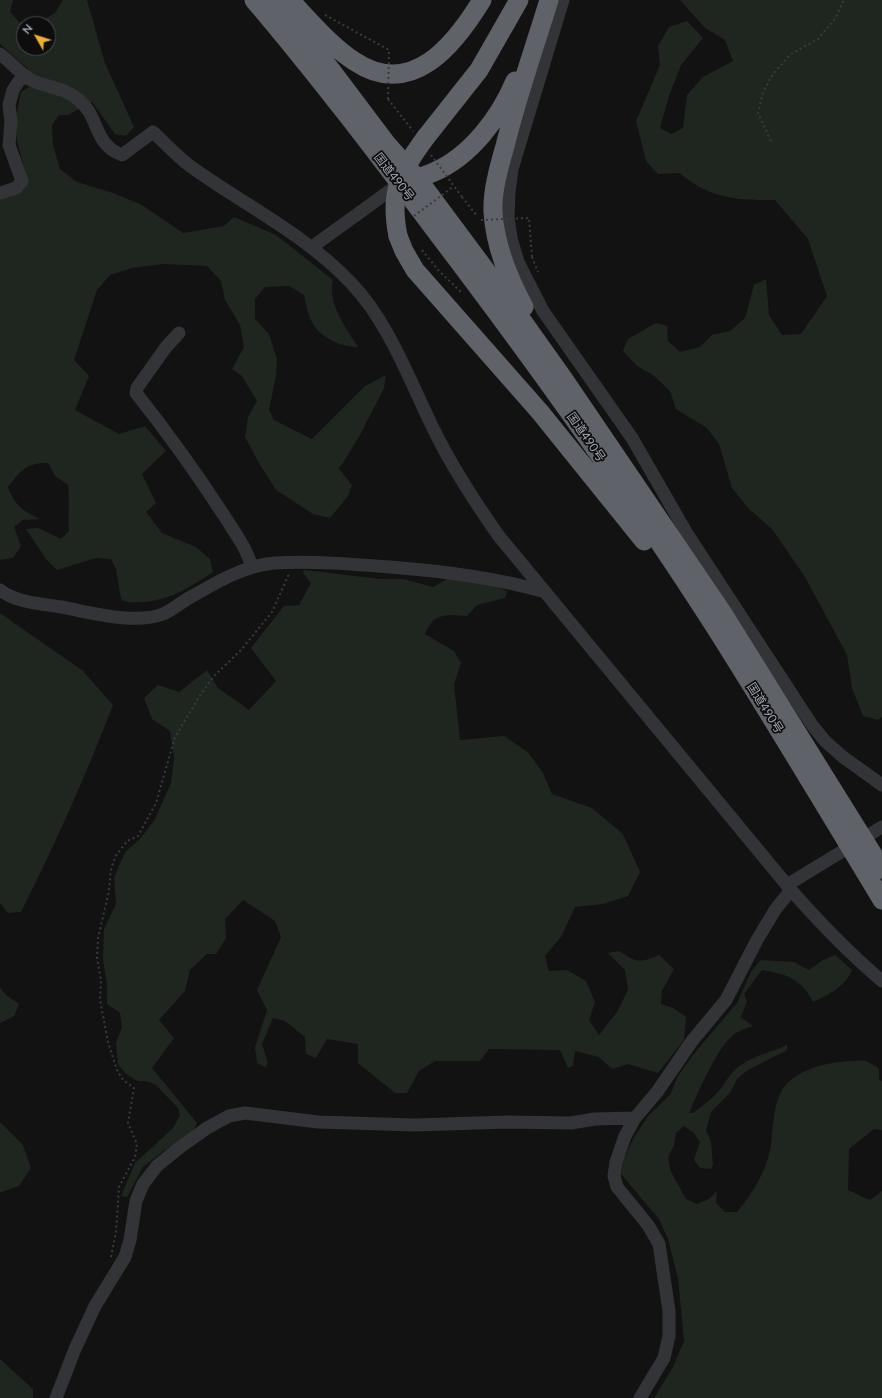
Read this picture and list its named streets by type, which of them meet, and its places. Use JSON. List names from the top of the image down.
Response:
{
  "streets": {
    "highway": ["国道490号"]
  },
  "north": "top left"
}
